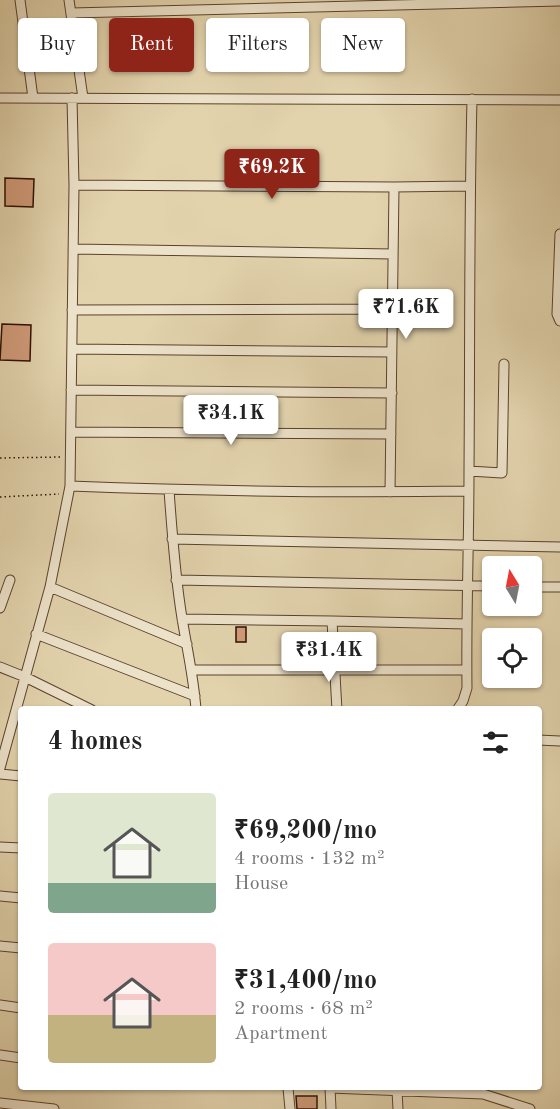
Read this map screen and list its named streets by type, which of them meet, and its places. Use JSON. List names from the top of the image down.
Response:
{
  "north": "top",
  "page": {
    "chip": [
      "Buy",
      "Rent",
      "Filters",
      "New"
    ],
    "price": [
      "₹69.2K",
      "₹71.6K",
      "₹34.1K",
      "₹31.4K"
    ],
    "heading": "4 homes",
    "list": [
      {
        "name": "₹69,200/mo",
        "note": "4 rooms · 132 m² · House"
      },
      {
        "name": "₹31,400/mo",
        "note": "2 rooms · 68 m² · Apartment"
      }
    ]
  }
}
